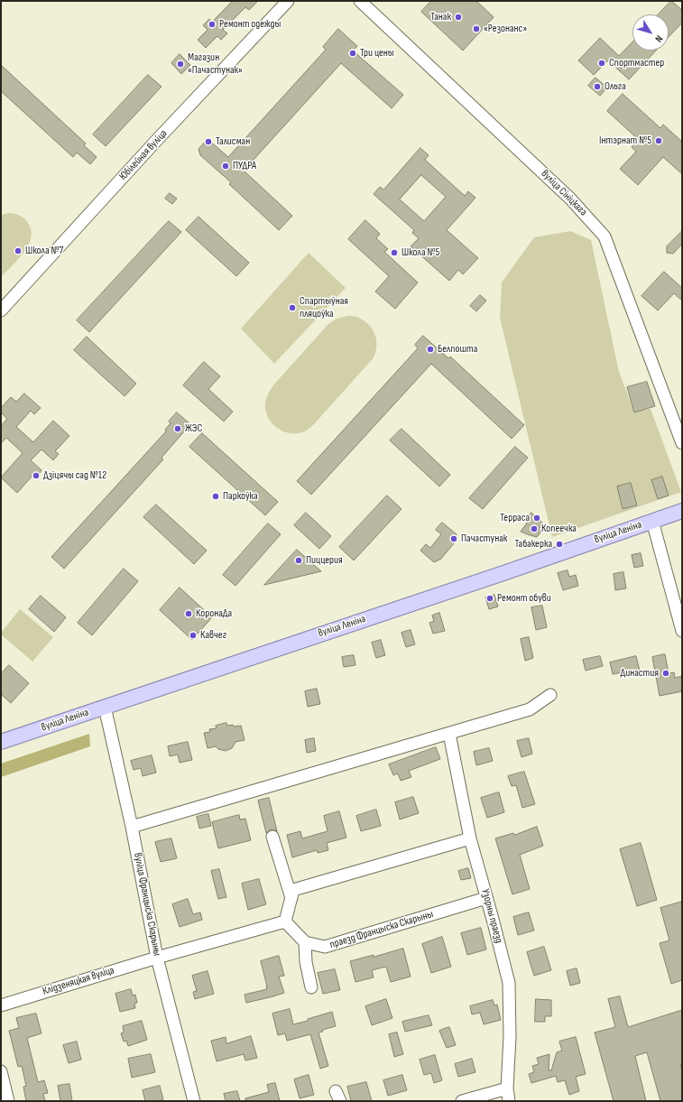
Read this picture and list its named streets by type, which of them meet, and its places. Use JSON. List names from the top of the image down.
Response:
{
  "streets": {
    "main road": ["вуліца Леніна"],
    "street": [
      "Юбілейная вуліца",
      "вуліца Сініцкага",
      "вуліца Францыска Скарыны",
      "Узорны праезд",
      "праезд Францыска Скарыны",
      "Клідзеняцкая вуліца"
    ]
  },
  "crossings": [
    ["вуліца Леніна", "вуліца Францыска Скарыны"],
    ["вуліца Францыска Скарыны", "Клідзеняцкая вуліца"],
    ["Узорны праезд", "праезд Францыска Скарыны"]
  ],
  "places": [
    "Танак",
    "Ремонт одежды",
    "«Резонанс»",
    "Три цены",
    "Спортмастер",
    "Магазин «Пачастунак»",
    "Ольга",
    "Інтэрнат №5",
    "Талисман",
    "ПУДРА",
    "Школа №7",
    "Школа №5",
    "Спартыўная пляцоўка",
    "Белпошта",
    "ЖЭС",
    "Дзіцячы сад №12",
    "Паркоўка",
    "Терраса",
    "Копеечка",
    "Пачастунак",
    "Табакерка",
    "Пиццерия",
    "Ремонт обуви",
    "КоронаДа",
    "Кавчег",
    "Династия"
  ],
  "north": "bottom right"
}
